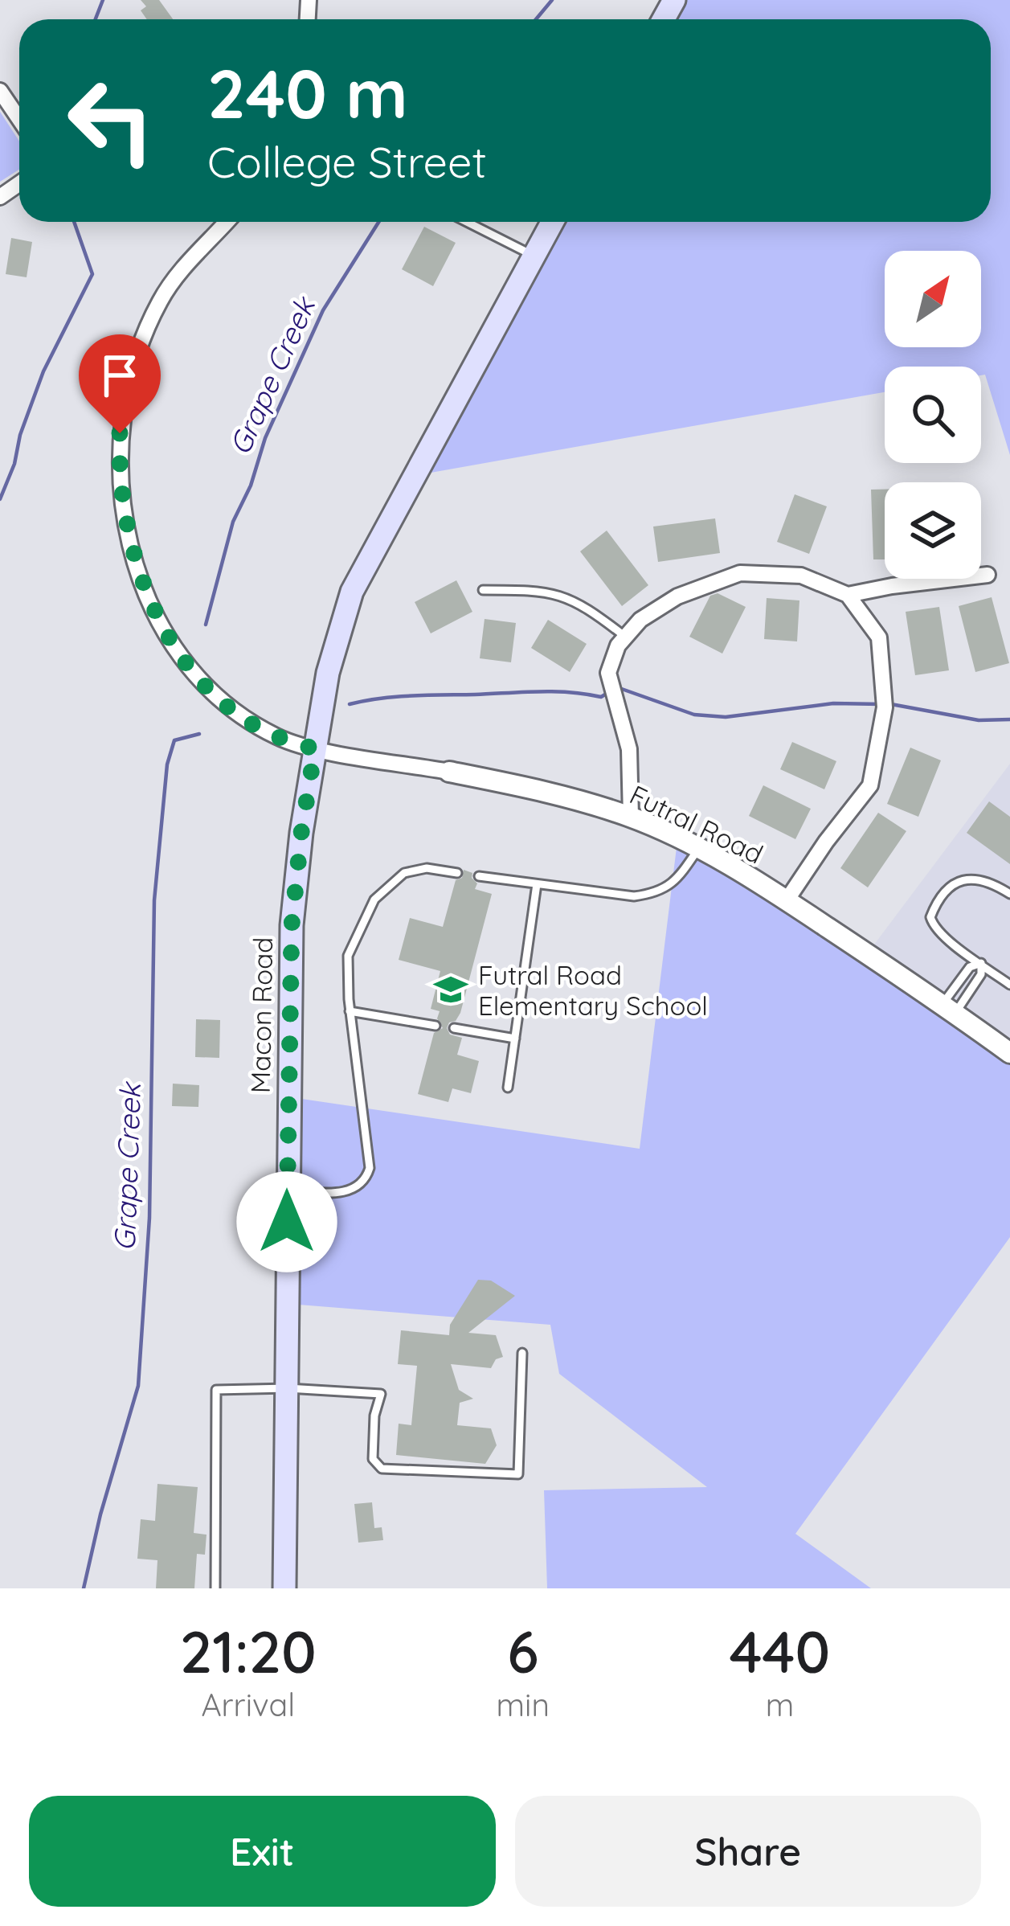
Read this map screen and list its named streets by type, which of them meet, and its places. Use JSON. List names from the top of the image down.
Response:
{
  "streets": {
    "main road": ["Macon Road"],
    "street": ["Futral Road"]
  },
  "crossings": [
    ["Futral Road", "Macon Road"]
  ],
  "water": ["Grape Creek"],
  "places": {
    "school or university": ["Futral Road Elementary School"]
  },
  "north": "top right",
  "page": {
    "turn": ["240 m", "College Street"],
    "eta": [
      "21:20",
      "Arrival",
      "6",
      "min",
      "440",
      "m"
    ],
    "buttons": ["Exit", "Share"]
  }
}
